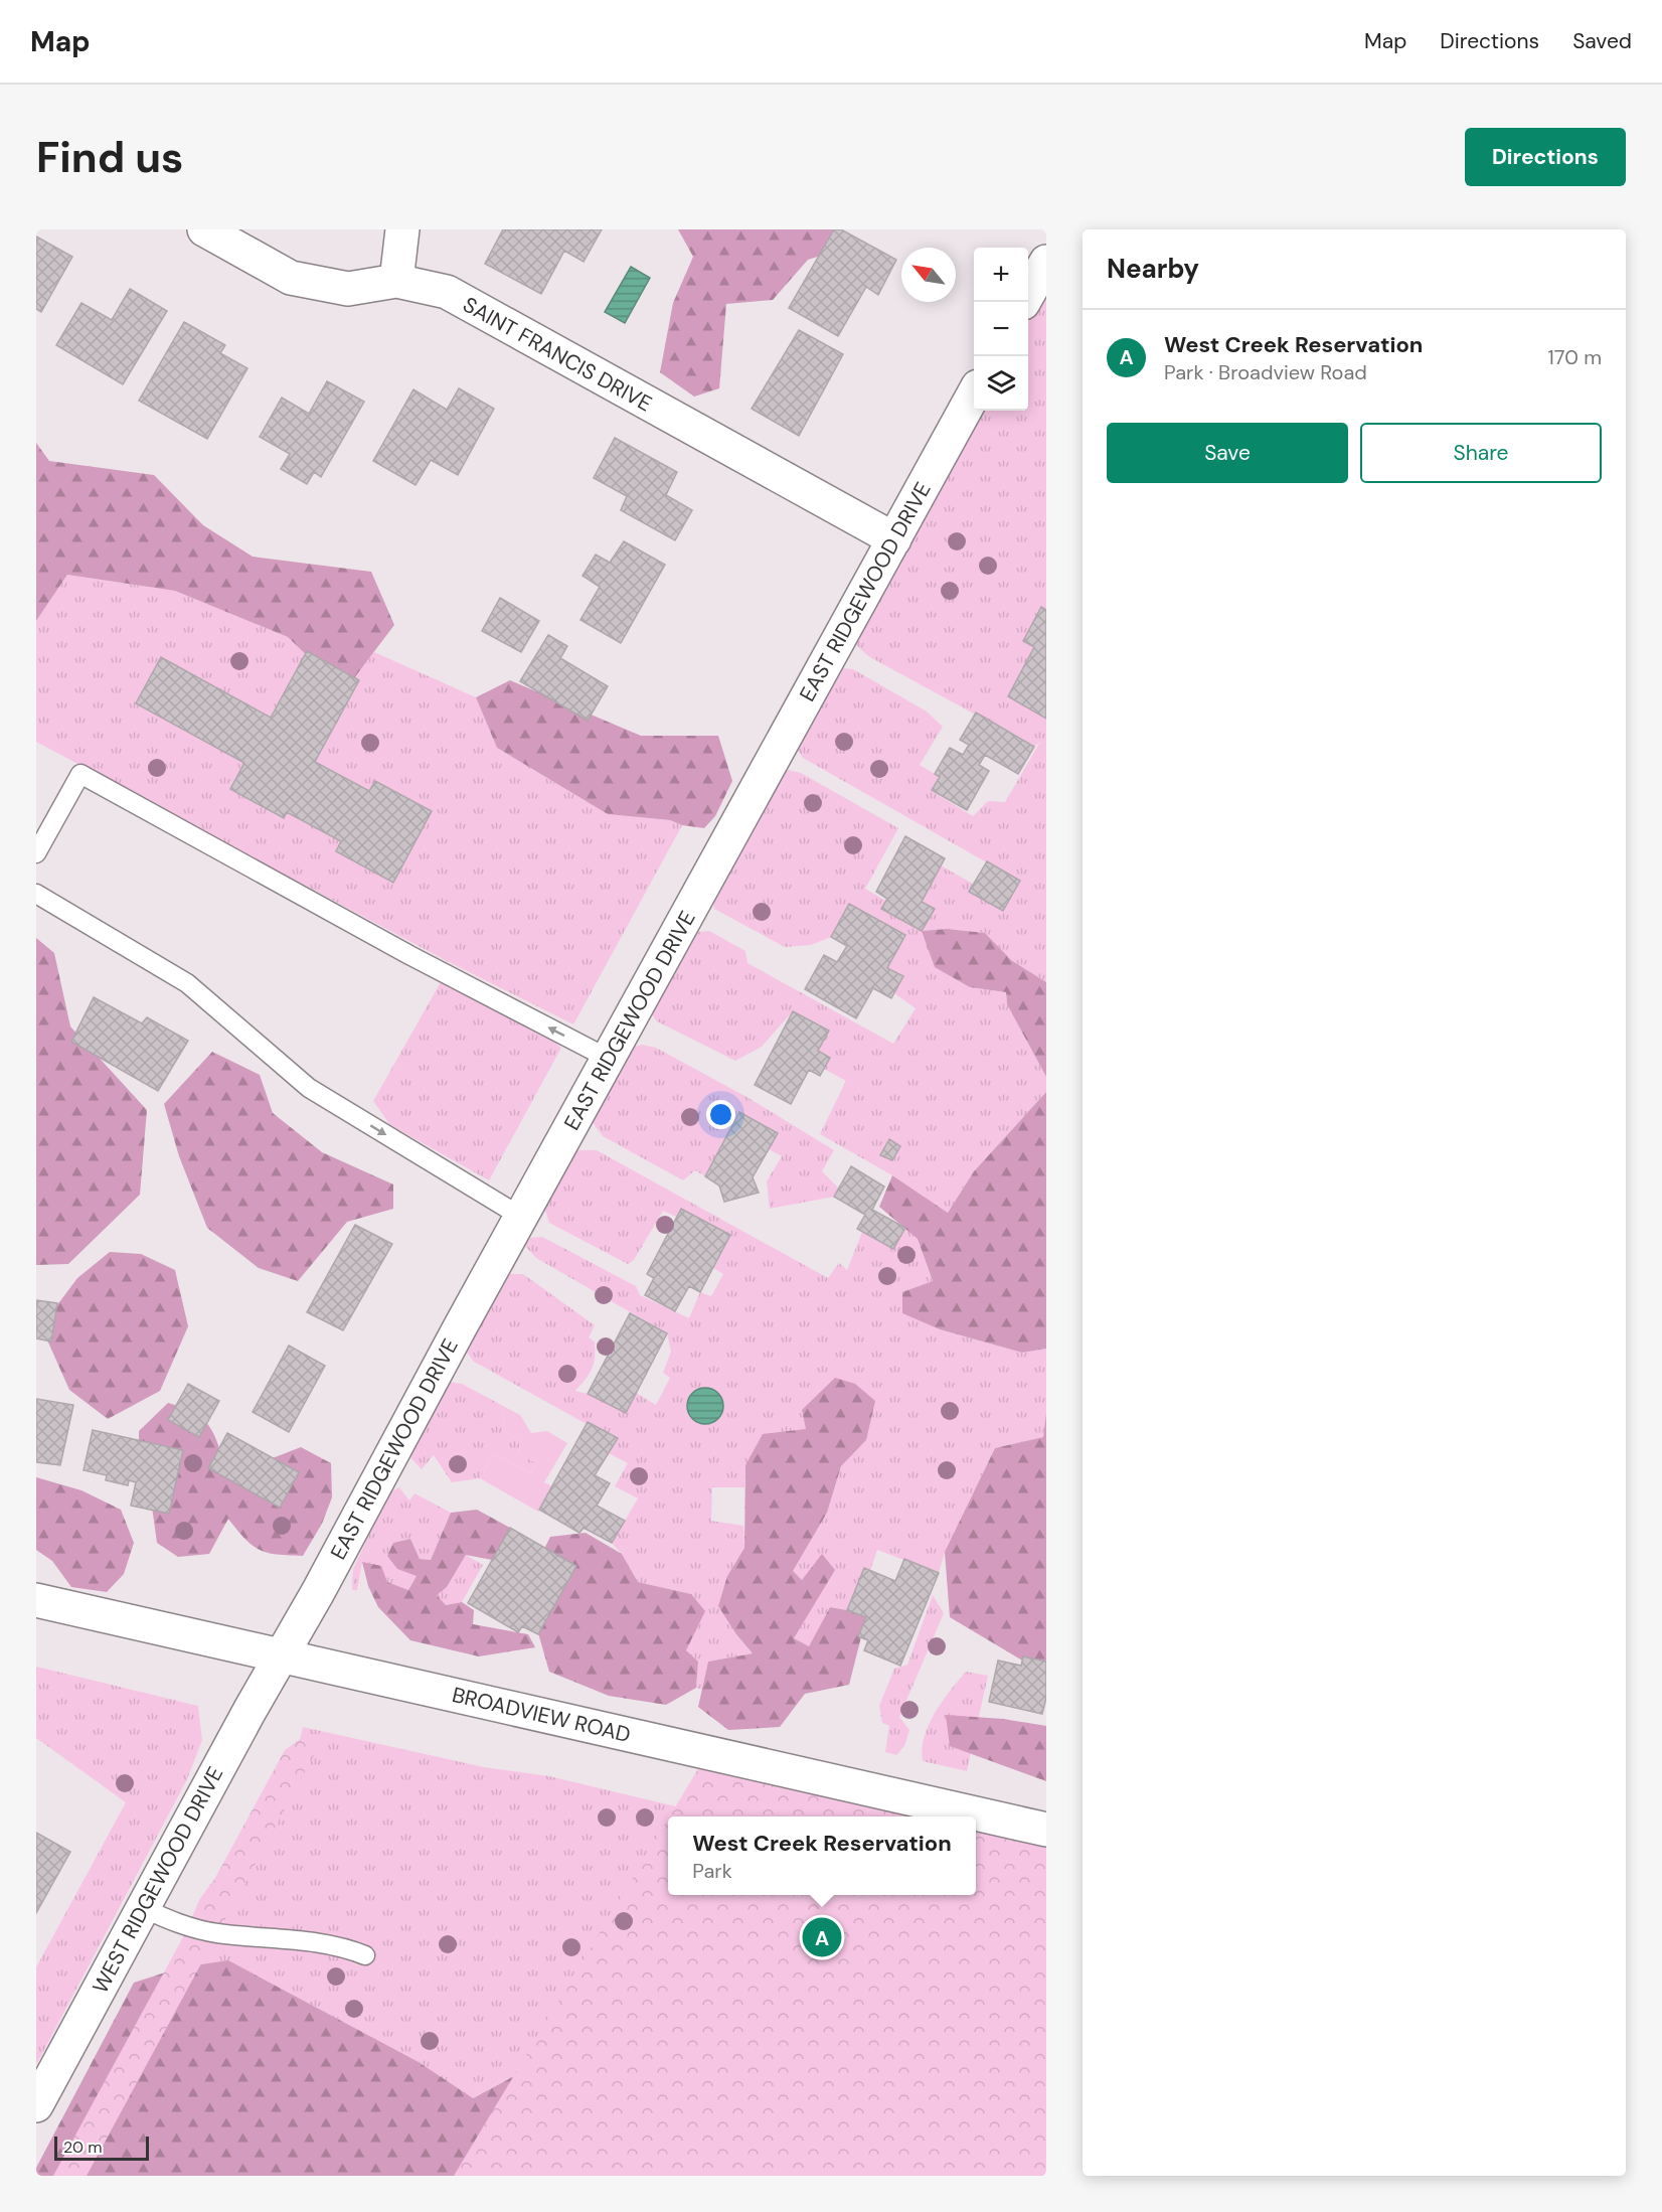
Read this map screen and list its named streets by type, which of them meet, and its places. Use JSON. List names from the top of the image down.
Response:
{
  "streets": {
    "street": [
      "SAINT FRANCIS DRIVE",
      "EAST RIDGEWOOD DRIVE",
      "BROADVIEW ROAD",
      "WEST RIDGEWOOD DRIVE"
    ]
  },
  "crossings": [
    ["SAINT FRANCIS DRIVE", "EAST RIDGEWOOD DRIVE"],
    ["EAST RIDGEWOOD DRIVE", "BROADVIEW ROAD"],
    ["EAST RIDGEWOOD DRIVE", "WEST RIDGEWOOD DRIVE"],
    ["BROADVIEW ROAD", "WEST RIDGEWOOD DRIVE"]
  ],
  "scale_bar": "20 m",
  "north": "top left",
  "page": {
    "header": "Map",
    "nav": ["Map", "Directions", "Saved"],
    "buttons": [
      "Directions",
      ["Save", "Share"]
    ],
    "title": "Find us",
    "heading": "Nearby",
    "map_buttons": ["+", "−"],
    "list": [
      {
        "mark": "A",
        "name": "West Creek Reservation",
        "note": "Park · Broadview Road",
        "value": "170 m"
      }
    ],
    "popup": ["West Creek Reservation", "Park"],
    "pins": "A",
    "scale": "20 m"
  }
}
